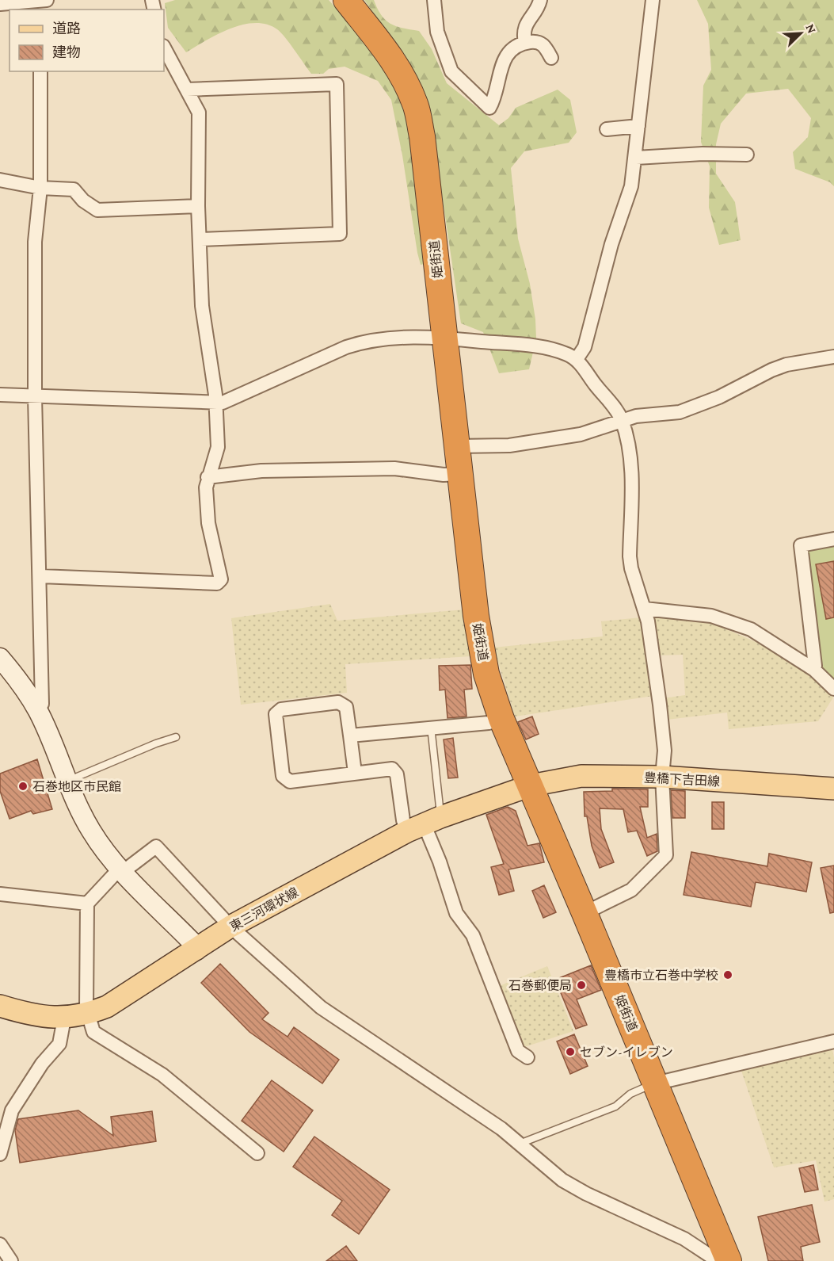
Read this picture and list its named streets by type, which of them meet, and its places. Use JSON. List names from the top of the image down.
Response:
{
  "streets": {
    "highway": ["姫街道"],
    "main road": ["豊橋下吉田線", "東三河環状線"]
  },
  "crossings": [
    ["姫街道", "豊橋下吉田線"],
    ["姫街道", "東三河環状線"],
    ["豊橋下吉田線", "東三河環状線"]
  ],
  "places": [
    "石巻地区市民館",
    "豊橋市立石巻中学校",
    "石巻郵便局",
    "セブン-イレブン"
  ],
  "legend": ["道路", "建物"],
  "north": "top right"
}
